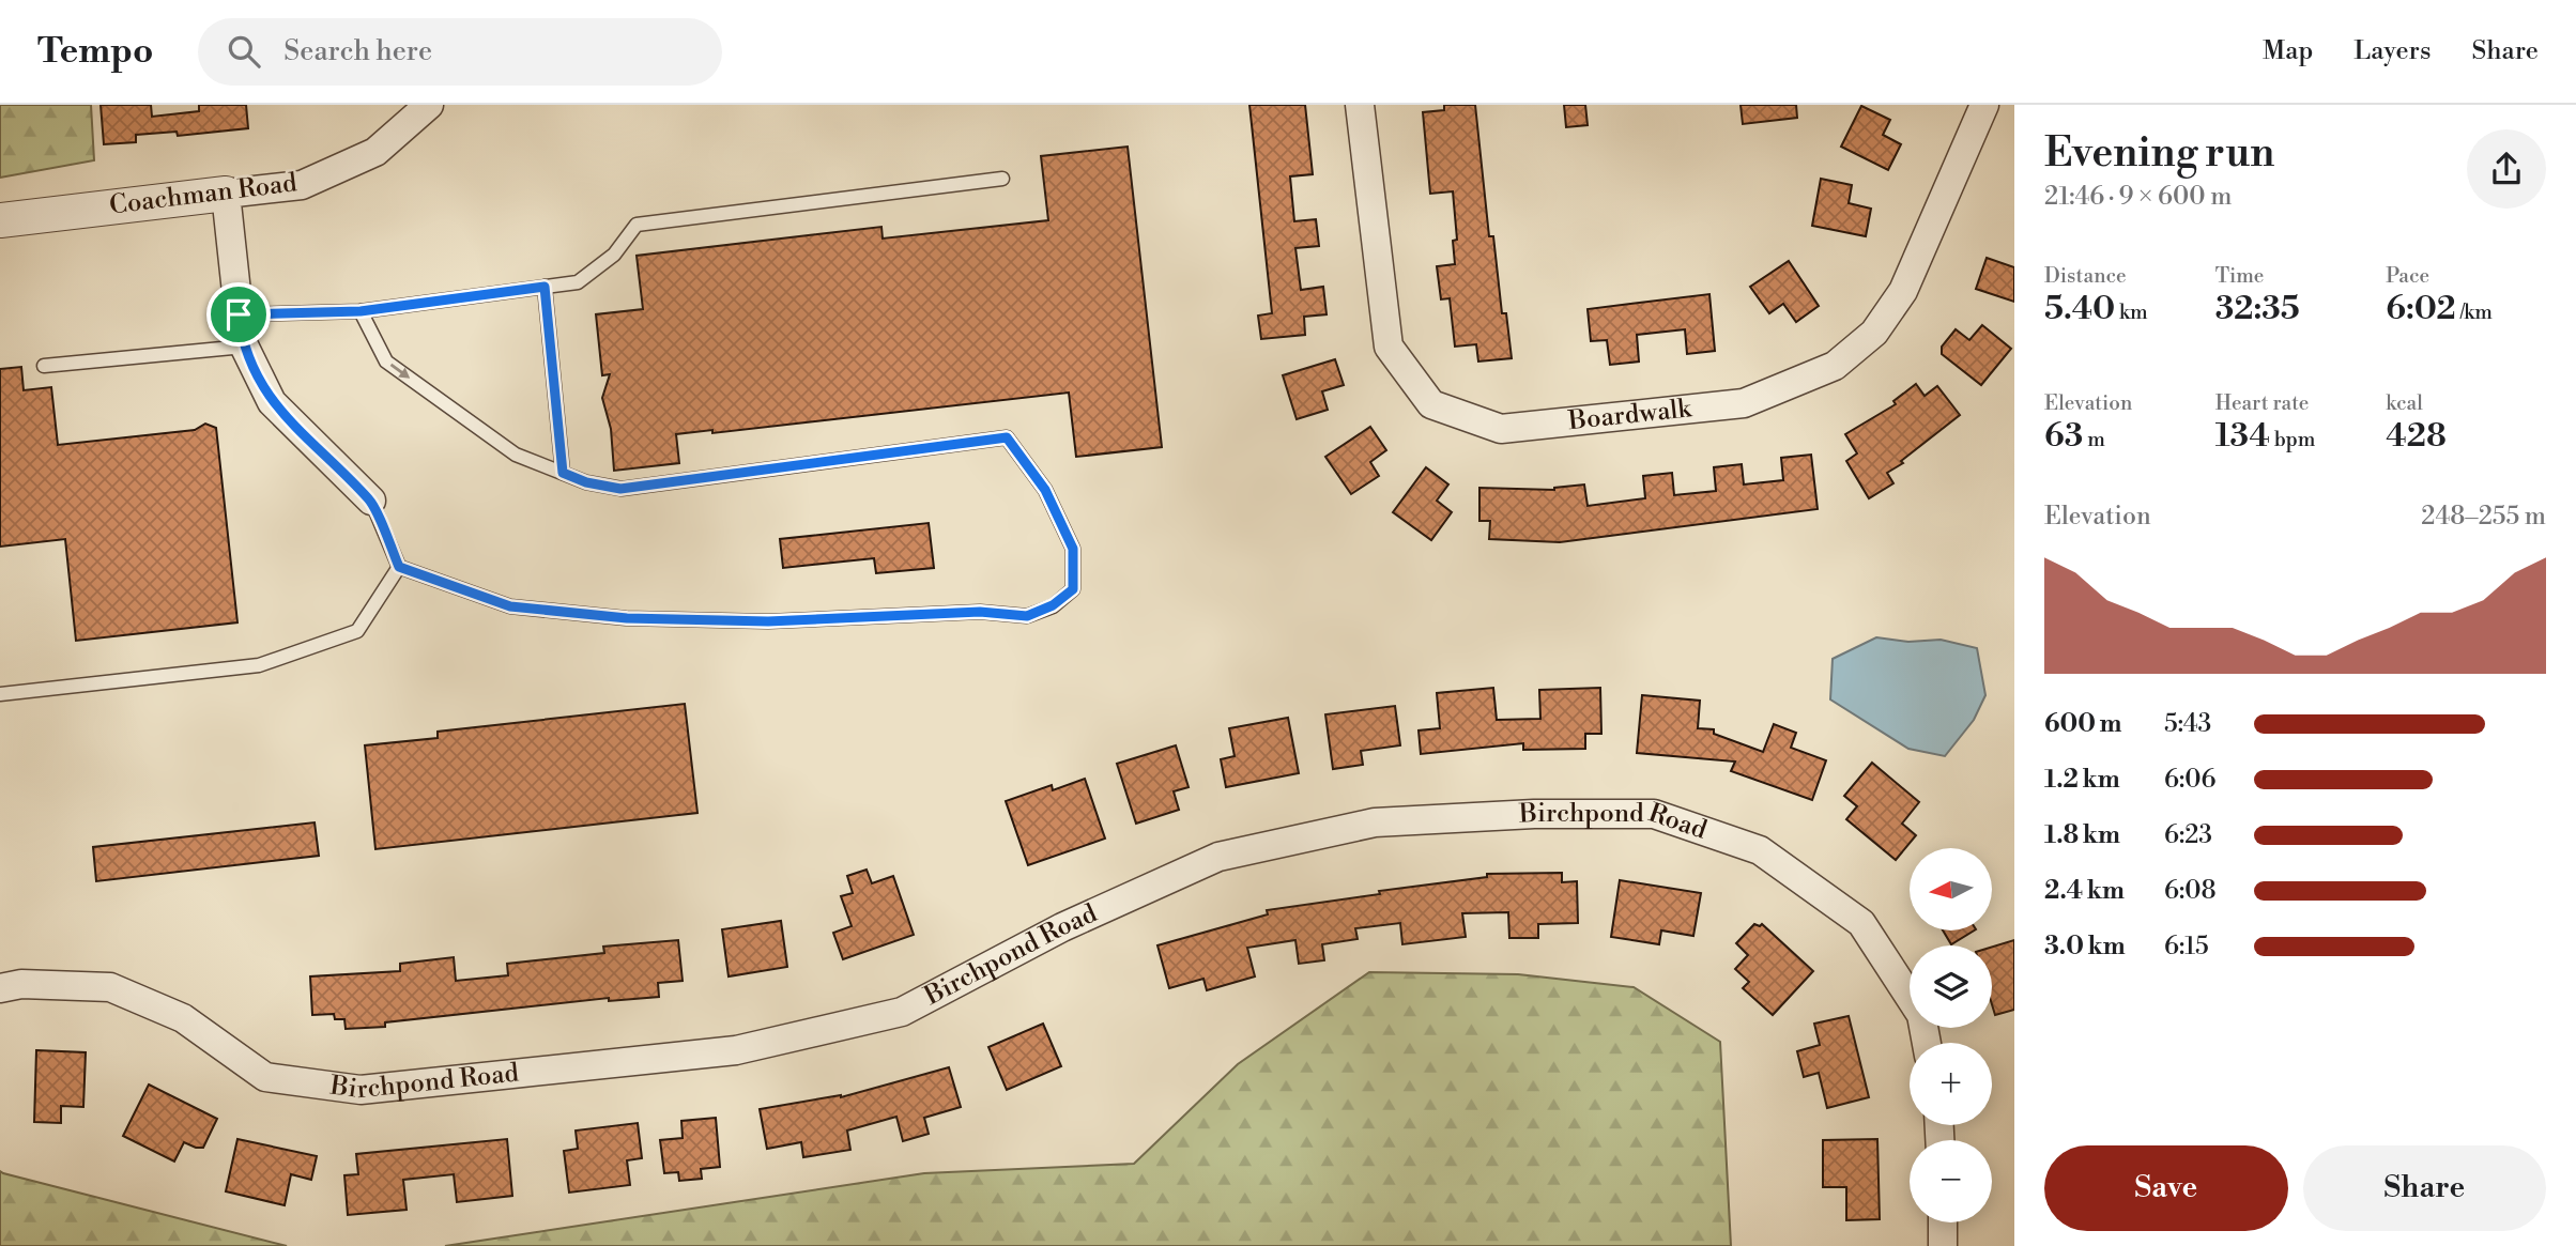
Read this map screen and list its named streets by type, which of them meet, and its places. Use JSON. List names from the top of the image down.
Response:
{
  "streets": {
    "street": ["Coachman Road", "Boardwalk", "Birchpond Road"]
  },
  "north": "left",
  "page": {
    "header": "Tempo",
    "search": "Search here",
    "nav": ["Map", "Layers", "Share"],
    "heading": ["Evening run", "21:46 · 9 × 600 m"],
    "stats": [
      ["Distance", "5.40 km"],
      ["Time", "32:35"],
      ["Pace", "6:02 /km"],
      ["Elevation", "63 m"],
      ["Heart rate", "134 bpm"],
      ["kcal", "428"]
    ],
    "chart": ["Elevation", "248–255 m"],
    "list": [
      {
        "name": "600 m",
        "note": "5:43"
      },
      {
        "name": "1.2 km",
        "note": "6:06"
      },
      {
        "name": "1.8 km",
        "note": "6:23"
      },
      {
        "name": "2.4 km",
        "note": "6:08"
      },
      {
        "name": "3.0 km",
        "note": "6:15"
      }
    ],
    "map_buttons": ["+", "−"],
    "buttons": ["Save", "Share"]
  }
}
